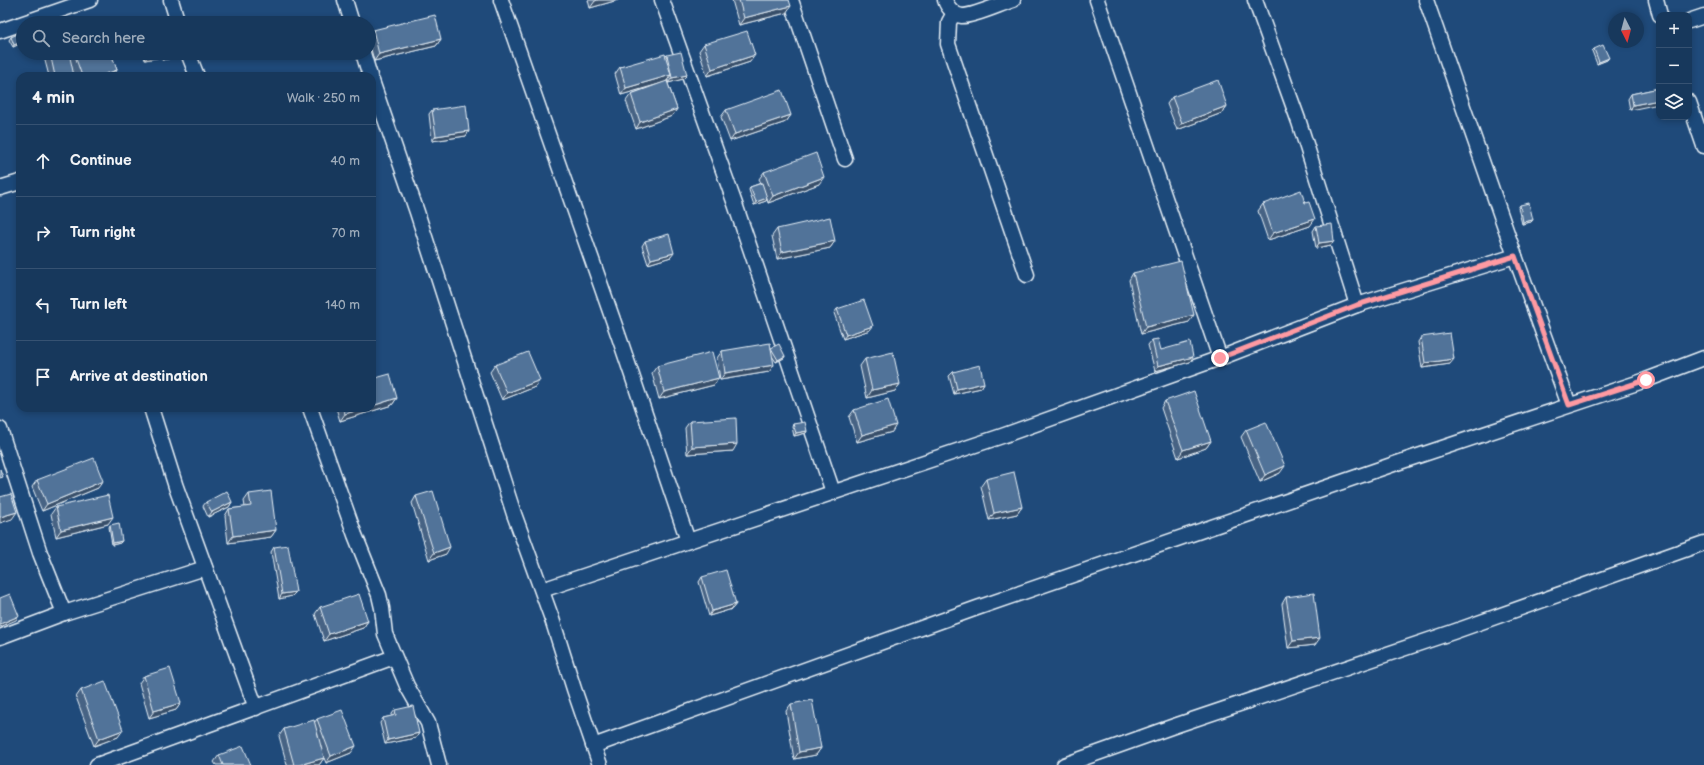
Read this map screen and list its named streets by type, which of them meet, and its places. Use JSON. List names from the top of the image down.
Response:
{
  "north": "bottom",
  "page": {
    "map_buttons": ["+", "−"],
    "search": "Search here",
    "heading": ["4 min", "Walk · 250 m"],
    "list": [
      ["Continue", "40 m"],
      ["Turn right", "70 m"],
      ["Turn left", "140 m"],
      "Arrive at destination"
    ]
  }
}
